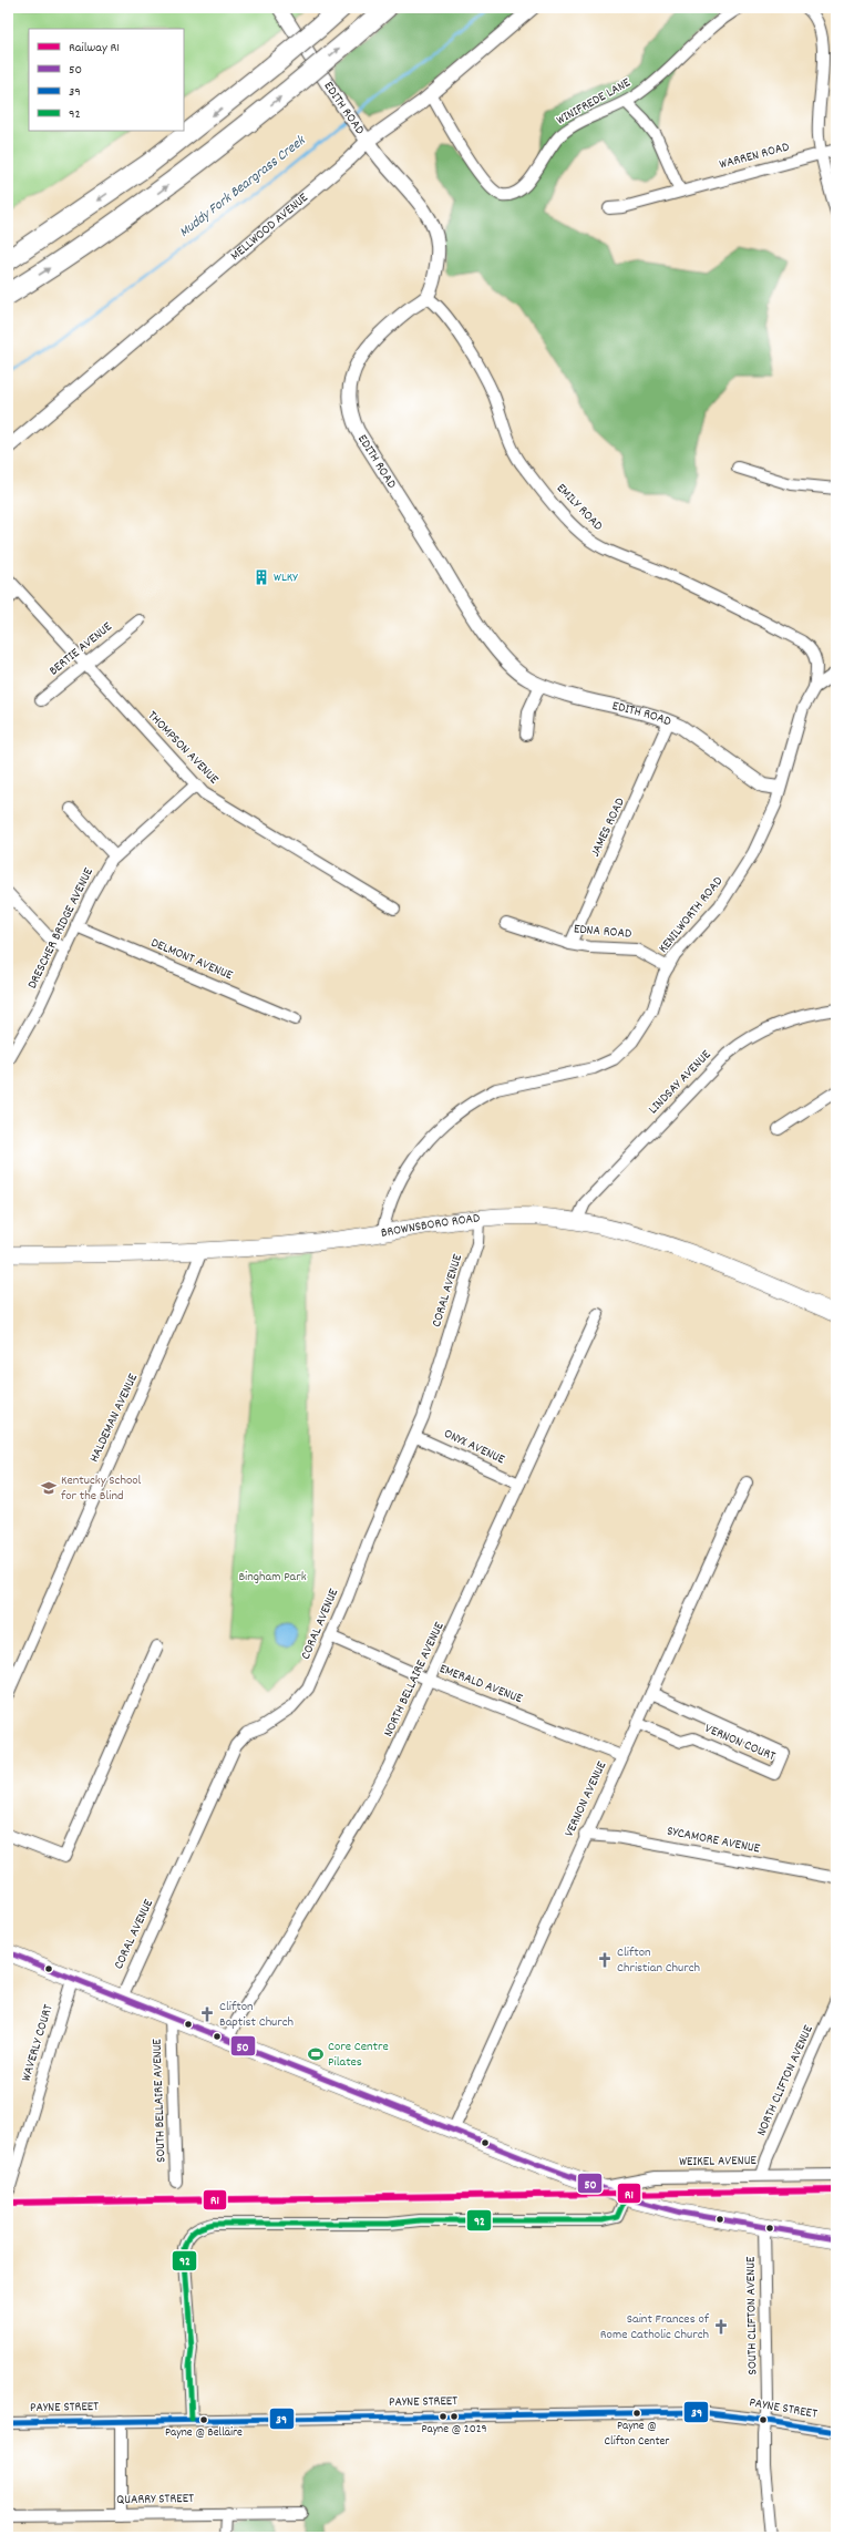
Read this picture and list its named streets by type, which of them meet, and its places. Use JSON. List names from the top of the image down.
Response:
{
  "streets": {
    "main road": ["BROWNSBORO ROAD"],
    "street": [
      "WINIFREDE LANE",
      "EDITH ROAD",
      "WARREN ROAD",
      "MELLWOOD AVENUE",
      "EMILY ROAD",
      "BERTIE AVENUE",
      "THOMPSON AVENUE",
      "JAMES ROAD",
      "KENILWORTH ROAD",
      "DRESCHER BRIDGE AVENUE",
      "EDNA ROAD",
      "DELMONT AVENUE",
      "LINDSAY AVENUE",
      "CORAL AVENUE",
      "HALDEMAN AVENUE",
      "ONYX AVENUE",
      "NORTH BELLAIRE AVENUE",
      "EMERALD AVENUE",
      "VERNON COURT",
      "VERNON AVENUE",
      "SYCAMORE AVENUE",
      "WAVERLY COURT",
      "NORTH CLIFTON AVENUE",
      "SOUTH BELLAIRE AVENUE",
      "WEIKEL AVENUE",
      "SOUTH CLIFTON AVENUE",
      "PAYNE STREET",
      "QUARRY STREET"
    ]
  },
  "crossings": [
    ["WINIFREDE LANE", "MELLWOOD AVENUE"],
    ["EDITH ROAD", "MELLWOOD AVENUE"],
    ["EDITH ROAD", "EMILY ROAD"],
    ["EDITH ROAD", "JAMES ROAD"],
    ["EDITH ROAD", "KENILWORTH ROAD"],
    ["EMILY ROAD", "KENILWORTH ROAD"],
    ["BERTIE AVENUE", "THOMPSON AVENUE"],
    ["THOMPSON AVENUE", "DRESCHER BRIDGE AVENUE"],
    ["JAMES ROAD", "EDNA ROAD"],
    ["KENILWORTH ROAD", "EDNA ROAD"],
    ["KENILWORTH ROAD", "BROWNSBORO ROAD"],
    ["DRESCHER BRIDGE AVENUE", "DELMONT AVENUE"],
    ["LINDSAY AVENUE", "BROWNSBORO ROAD"],
    ["BROWNSBORO ROAD", "CORAL AVENUE"],
    ["BROWNSBORO ROAD", "HALDEMAN AVENUE"],
    ["CORAL AVENUE", "ONYX AVENUE"],
    ["CORAL AVENUE", "EMERALD AVENUE"],
    ["ONYX AVENUE", "NORTH BELLAIRE AVENUE"],
    ["NORTH BELLAIRE AVENUE", "EMERALD AVENUE"],
    ["EMERALD AVENUE", "VERNON AVENUE"],
    ["VERNON COURT", "VERNON AVENUE"],
    ["VERNON AVENUE", "SYCAMORE AVENUE"],
    ["NORTH CLIFTON AVENUE", "WEIKEL AVENUE"],
    ["SOUTH CLIFTON AVENUE", "PAYNE STREET"]
  ],
  "water": ["Muddy Fork Beargrass Creek"],
  "parks": ["Bingham Park"],
  "places": {
    "building": ["WLKY"],
    "school or university": ["Kentucky School for the Blind"],
    "church": ["Clifton Christian Church", "Clifton Baptist Church", "Saint Frances of Rome Catholic Church"],
    "sports": ["Core Centre Pilates"],
    "other": ["Payne @ Clifton Center", "Payne @ 2029", "Payne @ Bellaire"]
  },
  "lines": [
    "transit line 50",
    "rail line R1",
    "transit line 92",
    "transit line 39"
  ],
  "legend": [
    "Railway R1",
    "50",
    "39",
    "92"
  ]
}
